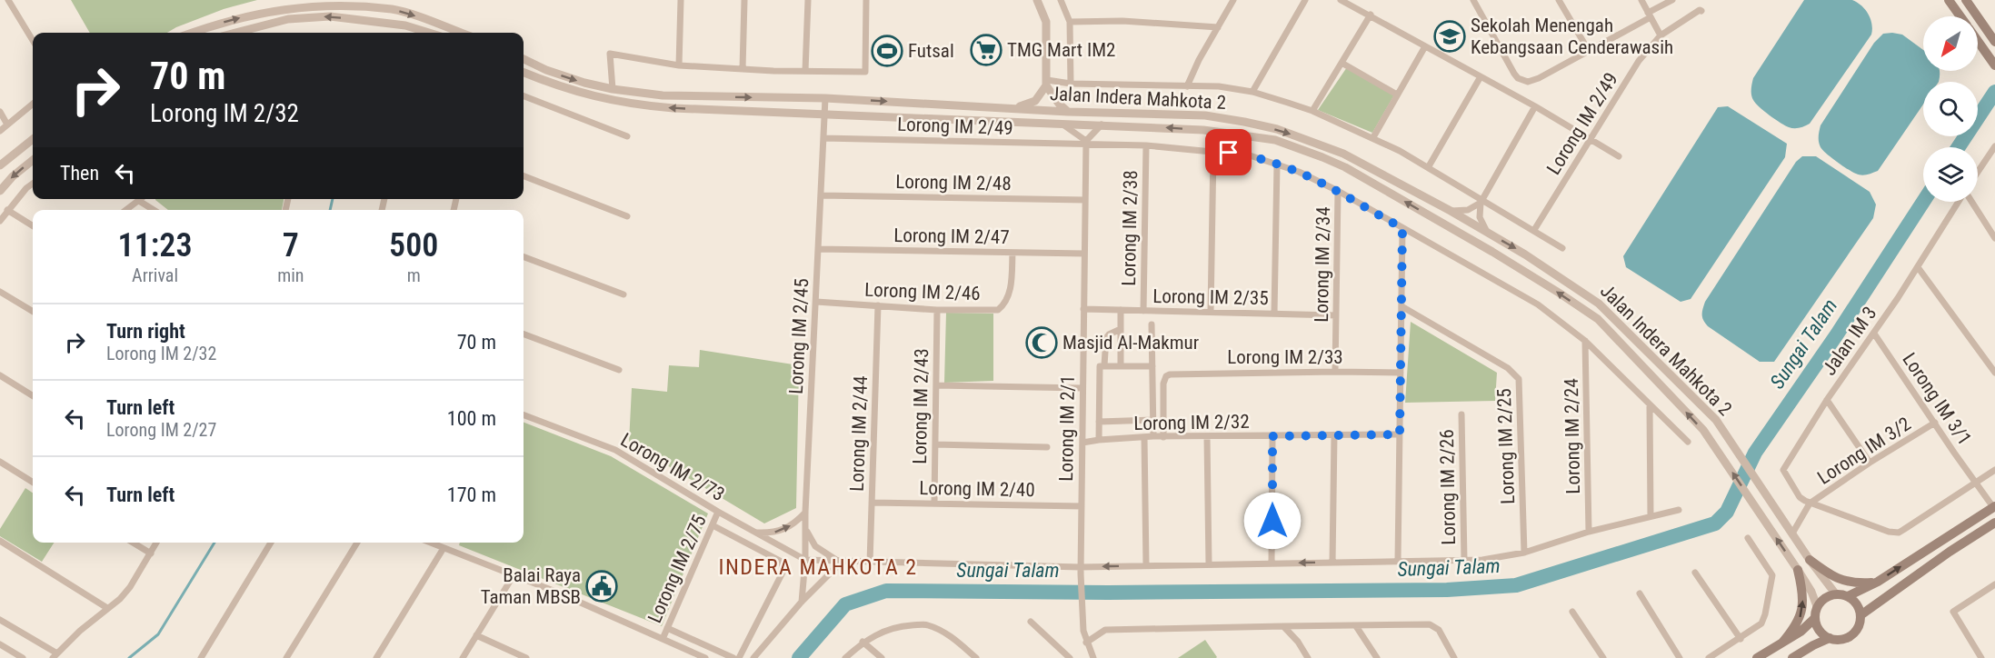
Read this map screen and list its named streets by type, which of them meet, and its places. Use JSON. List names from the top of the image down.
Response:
{
  "streets": {
    "street": [
      "Jalan Indera Mahkota 2",
      "Lorong IM 2/49",
      "Lorong IM 2/48",
      "Lorong IM 2/38",
      "Lorong IM 2/47",
      "Lorong IM 2/34",
      "Lorong IM 2/46",
      "Lorong IM 2/35",
      "Lorong IM 2/45",
      "Jalan IM 3",
      "Lorong IM 2/33",
      "Lorong IM 3/1",
      "Lorong IM 2/43",
      "Lorong IM 2/32",
      "Lorong IM 2/1",
      "Lorong IM 2/44",
      "Lorong IM 2/24",
      "Lorong IM 2/25",
      "Lorong IM 3/2",
      "Lorong IM 2/73",
      "Lorong IM 2/26",
      "Lorong IM 2/40",
      "Lorong IM 2/75"
    ]
  },
  "crossings": [
    ["Jalan Indera Mahkota 2", "Lorong IM 2/45"],
    ["Lorong IM 2/49", "Lorong IM 2/38"],
    ["Lorong IM 2/49", "Lorong IM 2/34"],
    ["Lorong IM 2/49", "Lorong IM 2/45"],
    ["Lorong IM 2/49", "Lorong IM 2/1"],
    ["Lorong IM 2/49", "Lorong IM 2/24"],
    ["Lorong IM 2/48", "Lorong IM 2/45"],
    ["Lorong IM 2/48", "Lorong IM 2/1"],
    ["Lorong IM 2/38", "Lorong IM 2/35"],
    ["Lorong IM 2/47", "Lorong IM 2/46"],
    ["Lorong IM 2/47", "Lorong IM 2/45"],
    ["Lorong IM 2/47", "Lorong IM 2/1"],
    ["Lorong IM 2/34", "Lorong IM 2/35"],
    ["Lorong IM 2/34", "Lorong IM 2/33"],
    ["Lorong IM 2/46", "Lorong IM 2/45"],
    ["Lorong IM 2/46", "Lorong IM 2/43"],
    ["Lorong IM 2/46", "Lorong IM 2/44"],
    ["Lorong IM 2/35", "Lorong IM 2/1"],
    ["Lorong IM 2/45", "Lorong IM 2/73"],
    ["Jalan IM 3", "Lorong IM 3/1"],
    ["Jalan IM 3", "Lorong IM 3/2"],
    ["Lorong IM 2/33", "Lorong IM 2/32"],
    ["Lorong IM 3/1", "Lorong IM 3/2"],
    ["Lorong IM 2/43", "Lorong IM 2/40"],
    ["Lorong IM 2/32", "Lorong IM 2/1"],
    ["Lorong IM 2/1", "Lorong IM 2/40"],
    ["Lorong IM 2/44", "Lorong IM 2/40"],
    ["Lorong IM 2/73", "Lorong IM 2/75"]
  ],
  "districts": ["INDERA MAHKOTA 2"],
  "water": ["Sungai Talam"],
  "places": {
    "school or university": ["Sekolah Menengah Kebangsaan Cenderawasih"],
    "supermarket": ["TMG Mart IM2"],
    "sports": ["Futsal"],
    "mosque": ["Masjid Al-Makmur"],
    "public building": ["Balai Raya Taman MBSB"]
  },
  "north": "bottom left",
  "page": {
    "turn": ["70 m", "Lorong IM 2/32"],
    "then": "Then",
    "eta": [
      "11:23",
      "Arrival",
      "7",
      "min",
      "500",
      "m"
    ],
    "list": [
      {
        "name": "Turn right",
        "note": "Lorong IM 2/32",
        "value": "70 m"
      },
      {
        "name": "Turn left",
        "note": "Lorong IM 2/27",
        "value": "100 m"
      },
      {
        "name": "Turn left",
        "value": "170 m"
      }
    ]
  }
}
